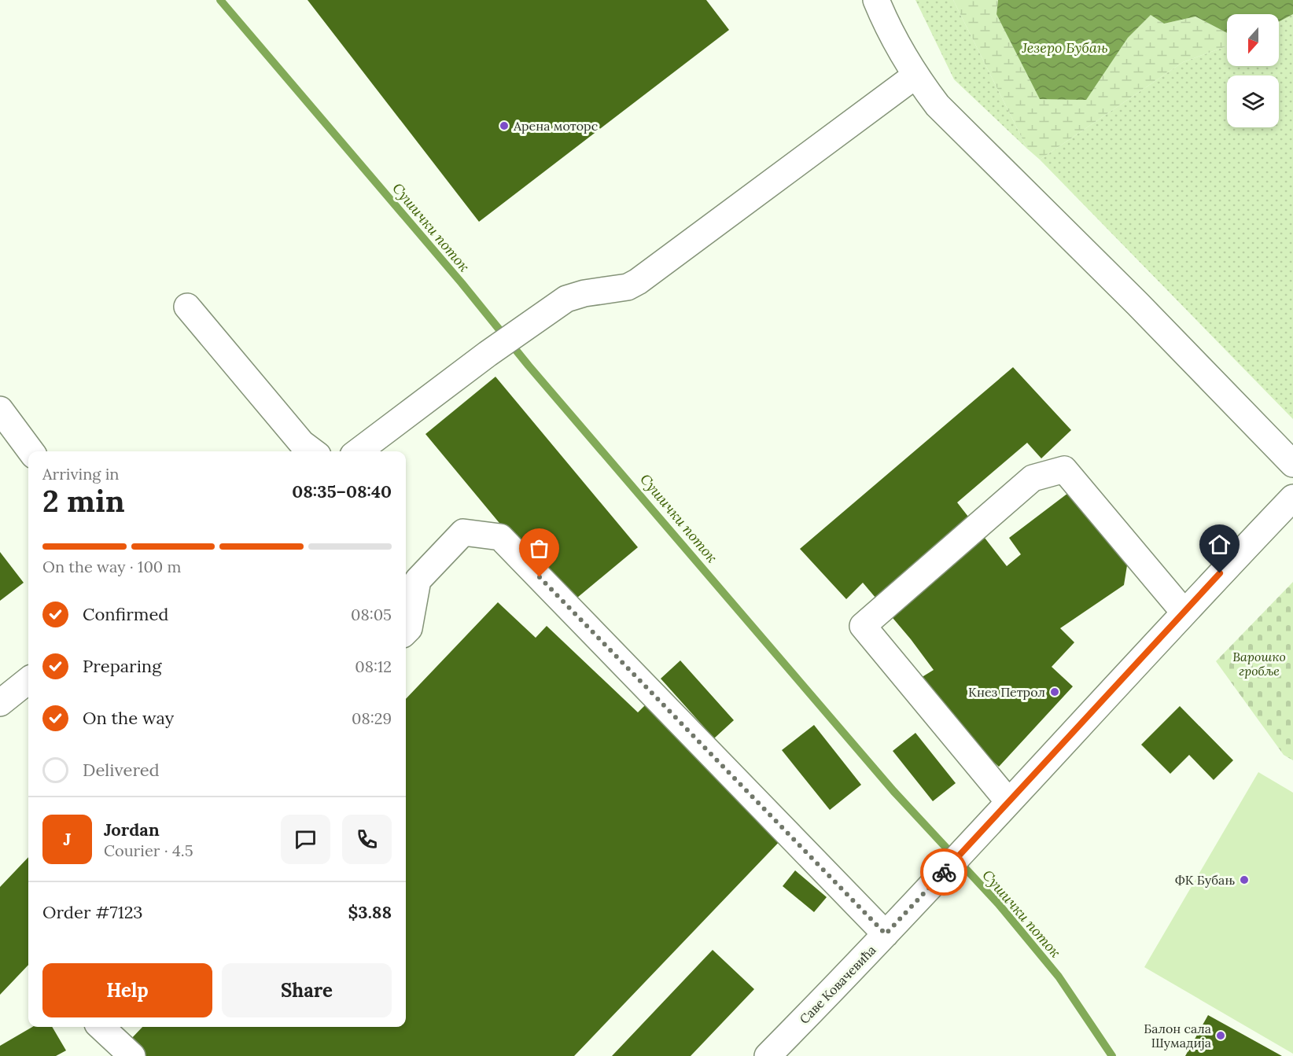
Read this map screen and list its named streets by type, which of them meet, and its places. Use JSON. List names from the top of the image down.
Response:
{
  "streets": {
    "street": ["Саве Ковачевића"]
  },
  "water": ["Језеро Бубањ", "Сушички поток"],
  "parks": ["Варошко гробље"],
  "places": [
    "Арена моторс",
    "Кнез Петрол",
    "ФК Бубањ",
    "Балон сала Шумадија"
  ],
  "north": "bottom",
  "page": {
    "heading": ["2 min", "Arriving in", "08:35–08:40"],
    "panel": [
      "Jordan",
      "Courier · 4.5",
      "Order #7123",
      "$3.88"
    ],
    "bar": "On the way · 100 m",
    "list": [
      ["Confirmed", "08:05"],
      ["Preparing", "08:12"],
      ["On the way", "08:29"],
      "Delivered"
    ],
    "round": "J",
    "buttons": ["Help", "Share"]
  }
}
